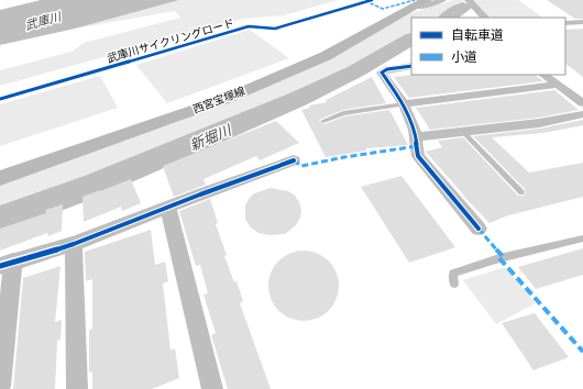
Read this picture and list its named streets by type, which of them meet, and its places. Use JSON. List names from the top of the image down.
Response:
{
  "streets": {
    "main road": ["西宮宝塚線"],
    "cycle path": ["武庫川サイクリングロード"]
  },
  "water": ["武庫川", "新堀川"],
  "legend": ["自転車道", "小道"]
}
